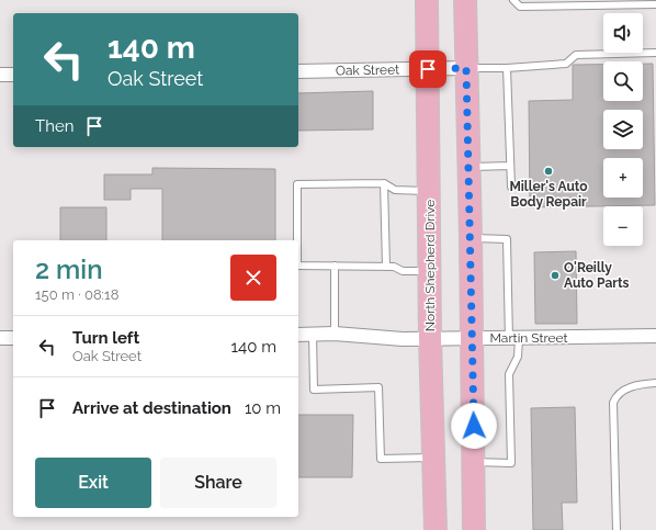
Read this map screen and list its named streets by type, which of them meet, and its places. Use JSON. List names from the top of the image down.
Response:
{
  "streets": {
    "main road": ["North Shepherd Drive"],
    "street": ["Oak Street", "Martin Street"]
  },
  "crossings": [
    ["Oak Street", "North Shepherd Drive"],
    ["North Shepherd Drive", "Martin Street"]
  ],
  "places": ["Miller's Auto Body Repair", "O'Reilly Auto Parts"],
  "page": {
    "map_buttons": ["+", "−"],
    "turn": ["140 m", "Oak Street"],
    "then": "Then",
    "heading": ["2 min", "150 m · 08:18"],
    "list": [
      {
        "name": "Turn left",
        "note": "Oak Street",
        "value": "140 m"
      },
      {
        "name": "Arrive at destination",
        "value": "10 m"
      }
    ],
    "buttons": ["Exit", "Share"]
  }
}
